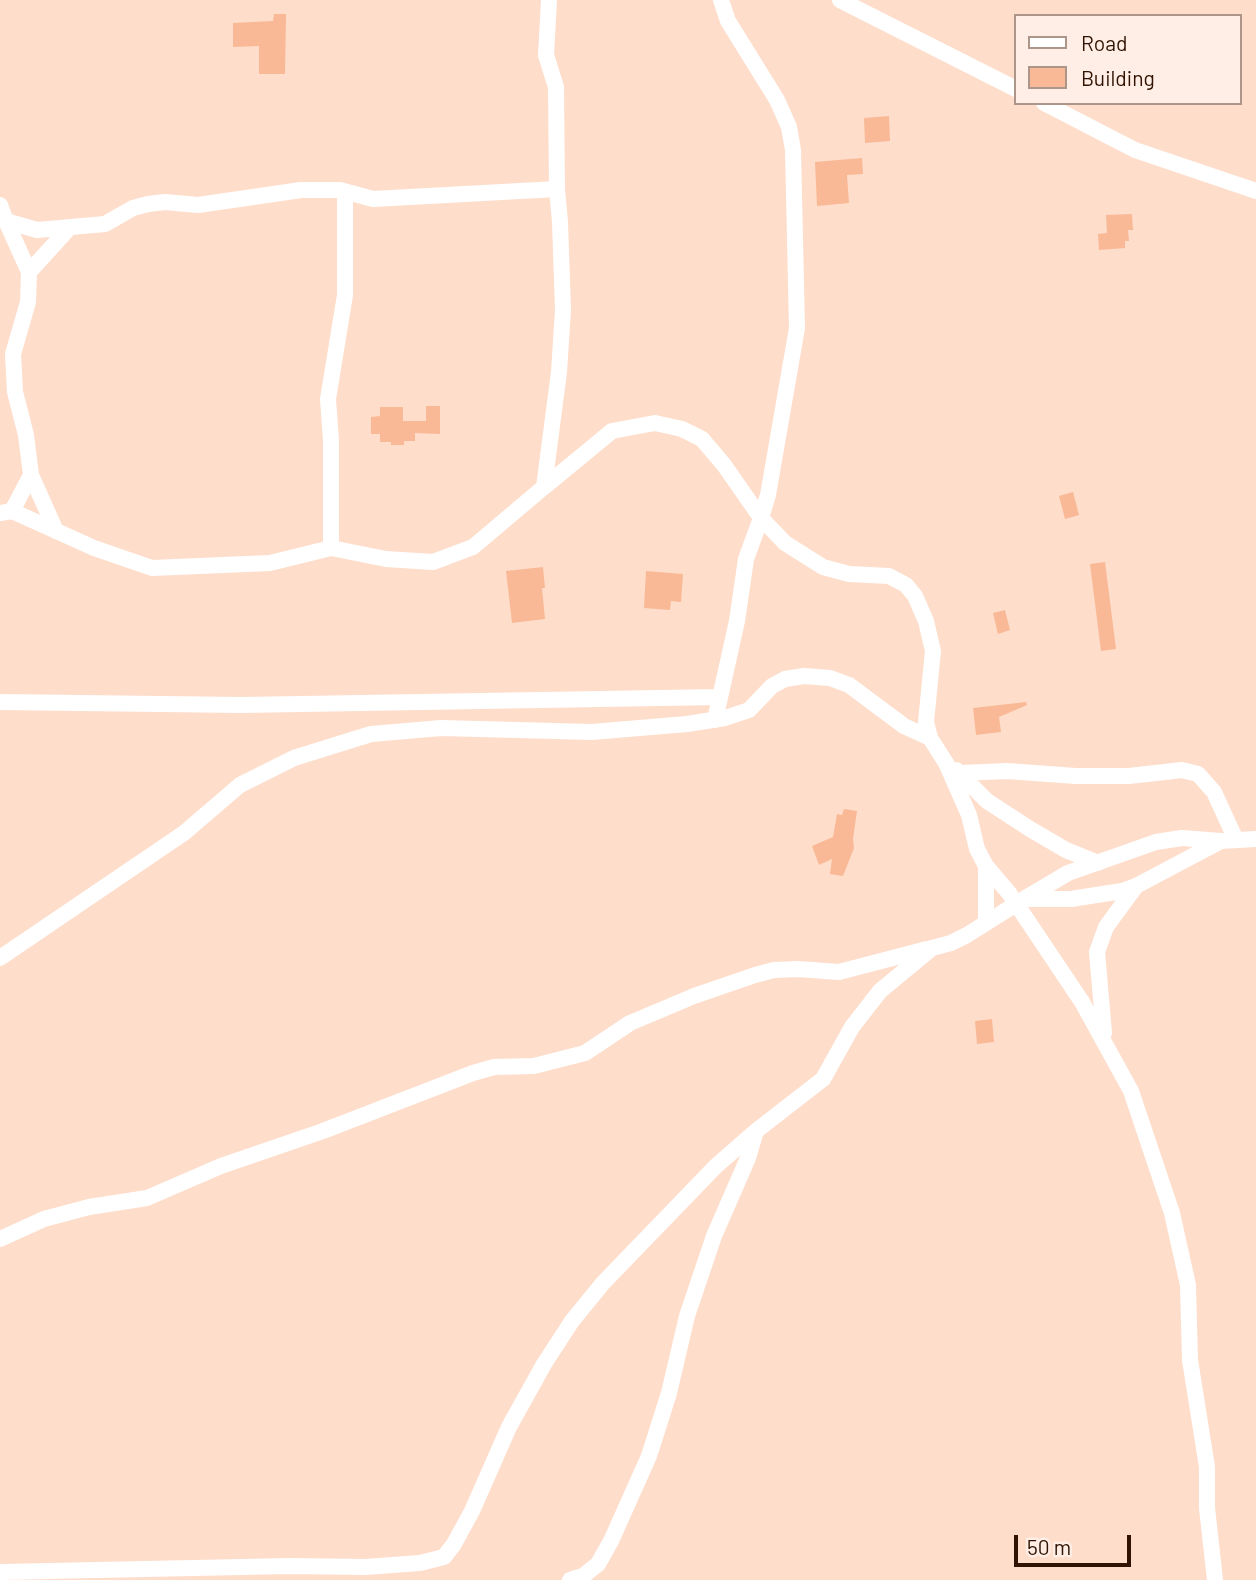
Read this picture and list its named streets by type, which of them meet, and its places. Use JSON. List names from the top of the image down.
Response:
{
  "legend": ["Road", "Building"],
  "scale_bar": "50 m"
}
